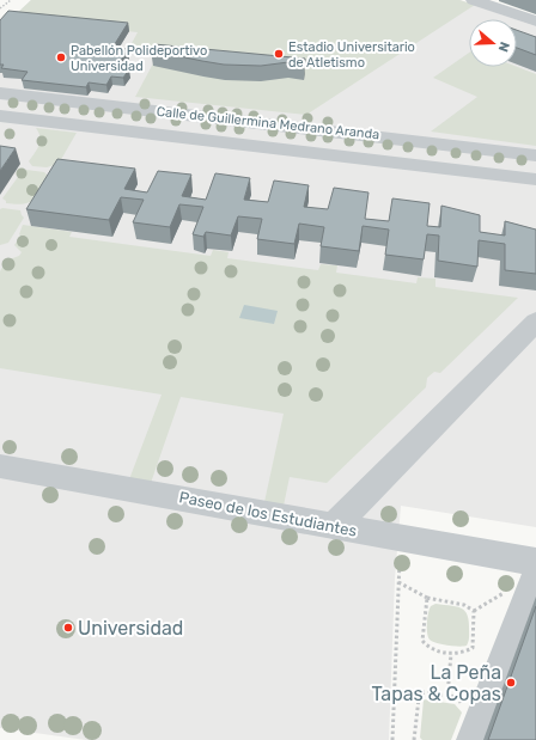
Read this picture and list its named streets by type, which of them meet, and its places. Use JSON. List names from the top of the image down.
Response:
{
  "streets": {
    "street": ["Calle de Guillermina Medrano Aranda", "Paseo de los Estudiantes"]
  },
  "places": [
    "Estadio Universitario de Atletismo",
    "Pabellón Polideportivo Universidad",
    "Universidad",
    "La Peña Tapas & Copas"
  ],
  "north": "right"
}
